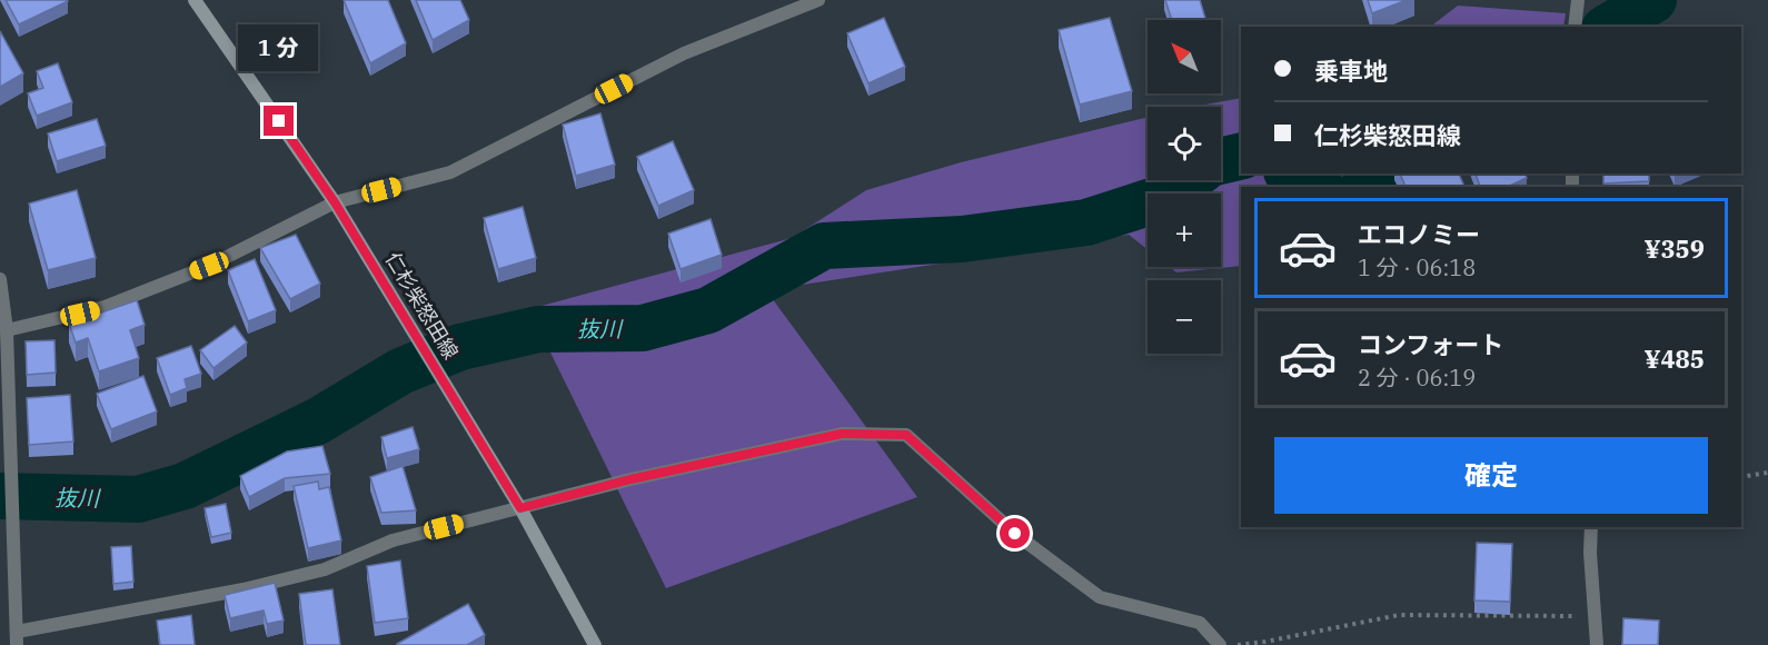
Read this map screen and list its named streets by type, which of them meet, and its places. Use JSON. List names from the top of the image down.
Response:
{
  "streets": {
    "main road": ["仁杉柴怒田線"]
  },
  "water": ["抜川"],
  "north": "top left",
  "page": {
    "map_buttons": ["+", "−"],
    "bubble": "1 分",
    "banner": ["乗車地", "仁杉柴怒田線"],
    "list": [
      {
        "name": "エコノミー",
        "note": "1 分 · 06:18",
        "value": "¥359"
      },
      {
        "name": "コンフォート",
        "note": "2 分 · 06:19",
        "value": "¥485"
      }
    ],
    "buttons": "確定"
  }
}
